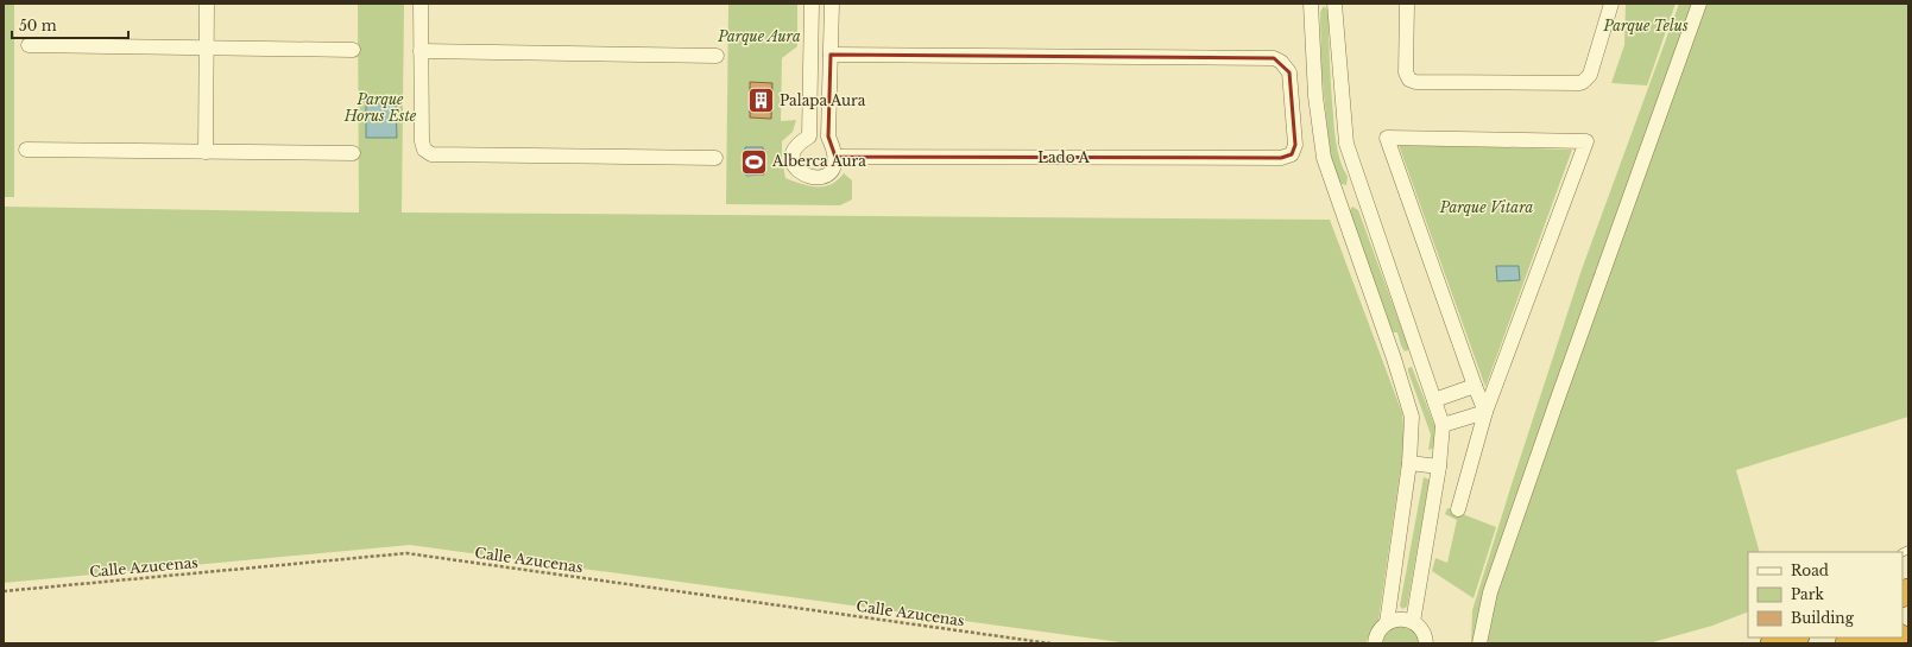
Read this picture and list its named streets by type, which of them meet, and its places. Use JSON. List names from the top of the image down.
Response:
{
  "streets": {
    "street": ["Lado A"],
    "path": ["Calle Azucenas"]
  },
  "parks": [
    "Parque Telus",
    "Parque Aura",
    "Parque Horus Este",
    "Parque Vitara"
  ],
  "places": {
    "building": ["Palapa Aura"],
    "sports": ["Alberca Aura"]
  },
  "legend": ["Road", "Park", "Building"],
  "scale_bar": "50 m"
}
